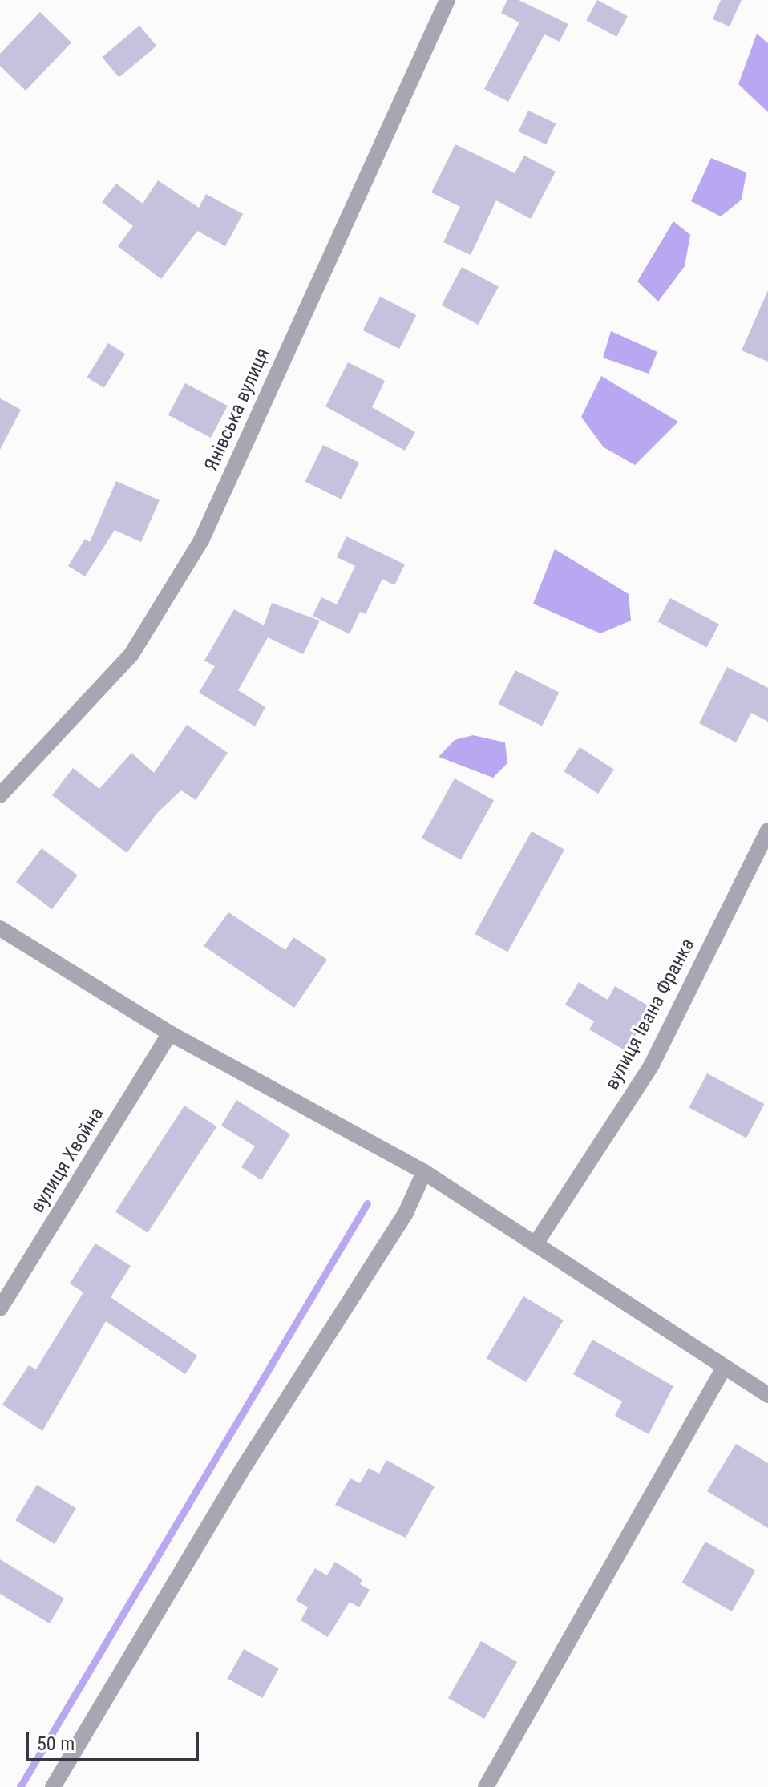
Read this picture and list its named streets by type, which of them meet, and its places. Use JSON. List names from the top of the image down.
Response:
{
  "streets": {
    "street": ["Янівська вулиця", "вулиця Івана Франка", "вулиця Хвойна"]
  },
  "scale_bar": "50 m"
}
